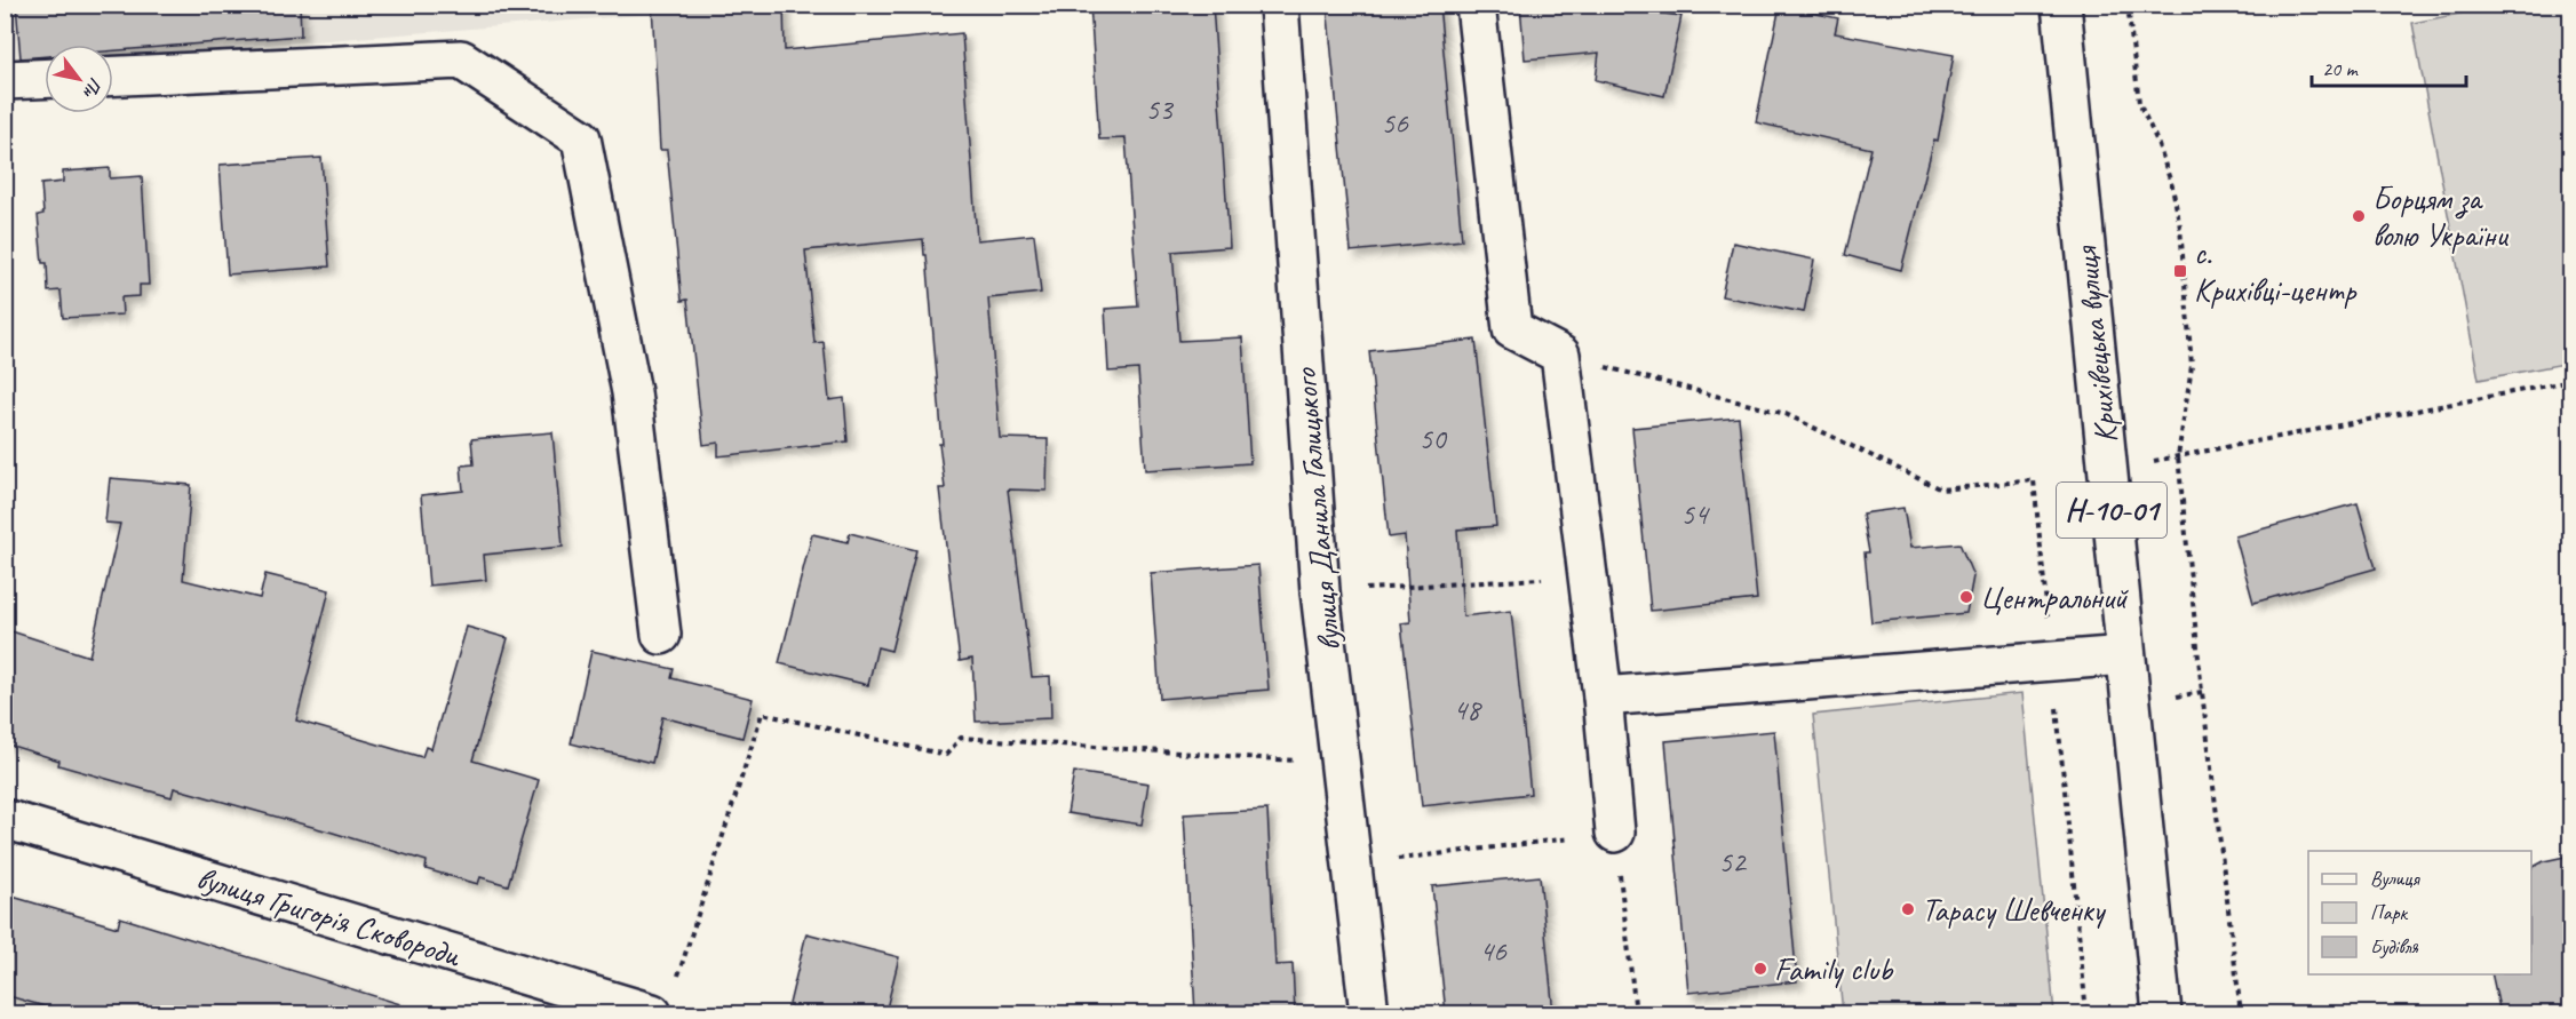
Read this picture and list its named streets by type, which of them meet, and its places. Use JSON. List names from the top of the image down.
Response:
{
  "streets": {
    "street": [
      "Крихівецька вулиця",
      "вулиця Данила Галицького",
      "Н-10-01",
      "вулиця Григорія Сковороди"
    ]
  },
  "places": {
    "other": [
      "Борцям за волю України",
      "Центральний",
      "Тарасу Шевченку",
      "Family club"
    ],
    "transit": ["с. Крихівці-центр"]
  },
  "house_numbers": [
    "53",
    "56",
    "50",
    "54",
    "48",
    "52",
    "46"
  ],
  "legend": ["Вулиця", "Парк", "Будівля"],
  "scale_bar": "20 m",
  "north": "bottom right"
}
